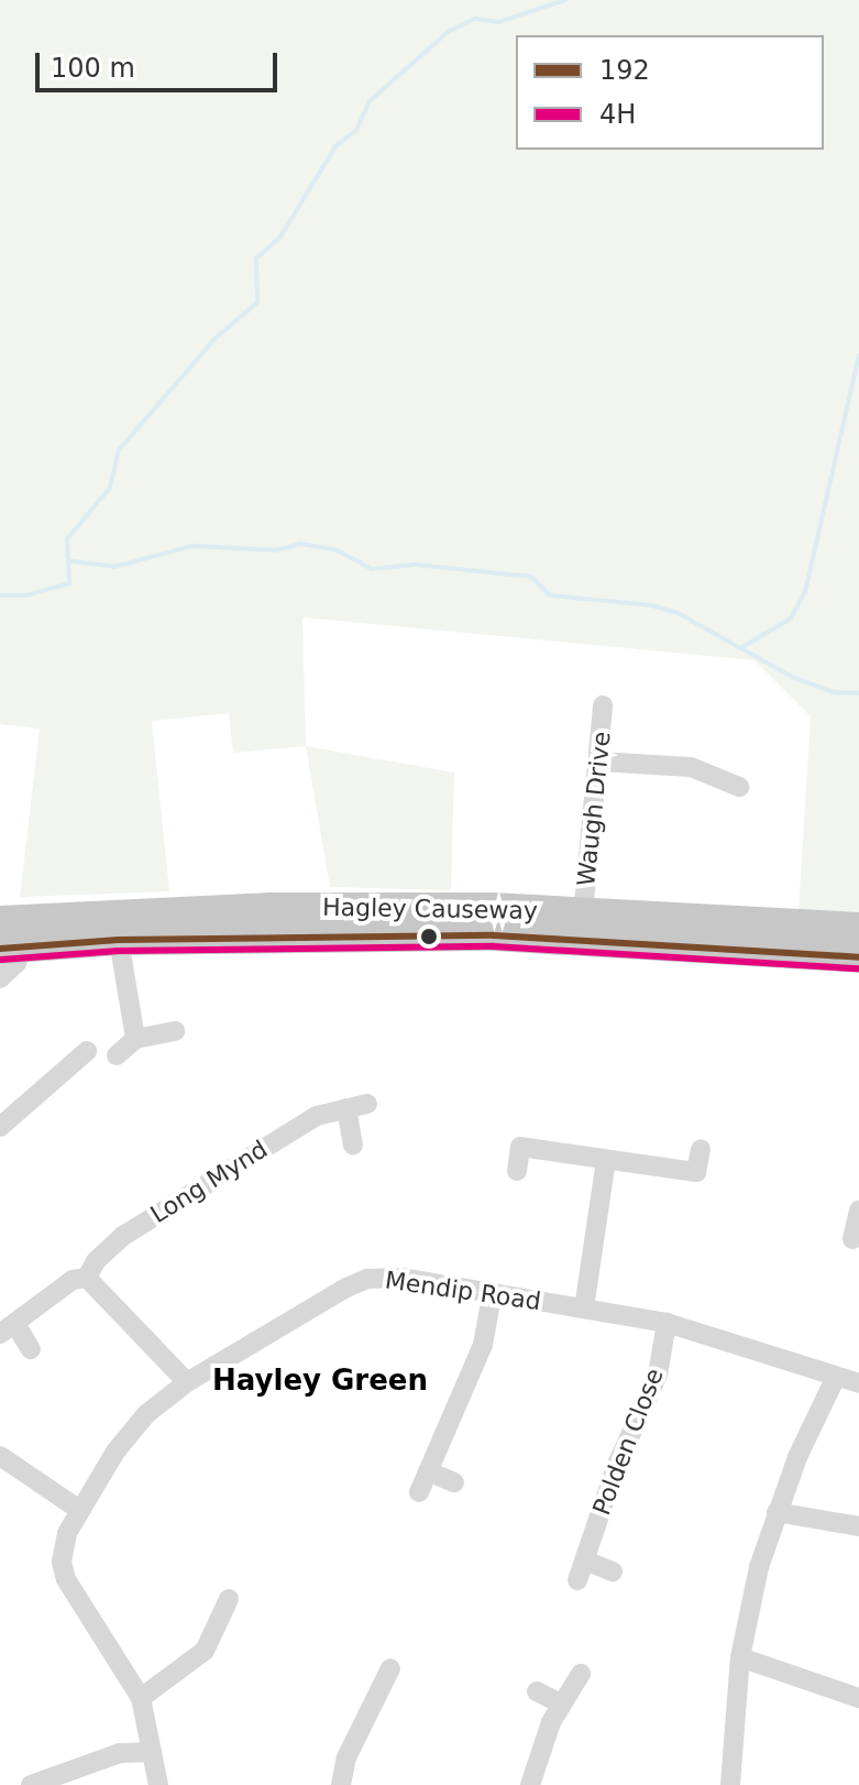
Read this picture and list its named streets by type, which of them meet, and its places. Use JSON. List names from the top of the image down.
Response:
{
  "streets": {
    "highway": ["Hagley Causeway"],
    "street": [
      "Waugh Drive",
      "Long Mynd",
      "Mendip Road",
      "Polden Close"
    ]
  },
  "crossings": [
    ["Waugh Drive", "Hagley Causeway"],
    ["Mendip Road", "Polden Close"]
  ],
  "districts": ["Hayley Green"],
  "lines": ["transit line 192", "transit line 4H"],
  "legend": ["192", "4H"],
  "scale_bar": "100 m"
}
